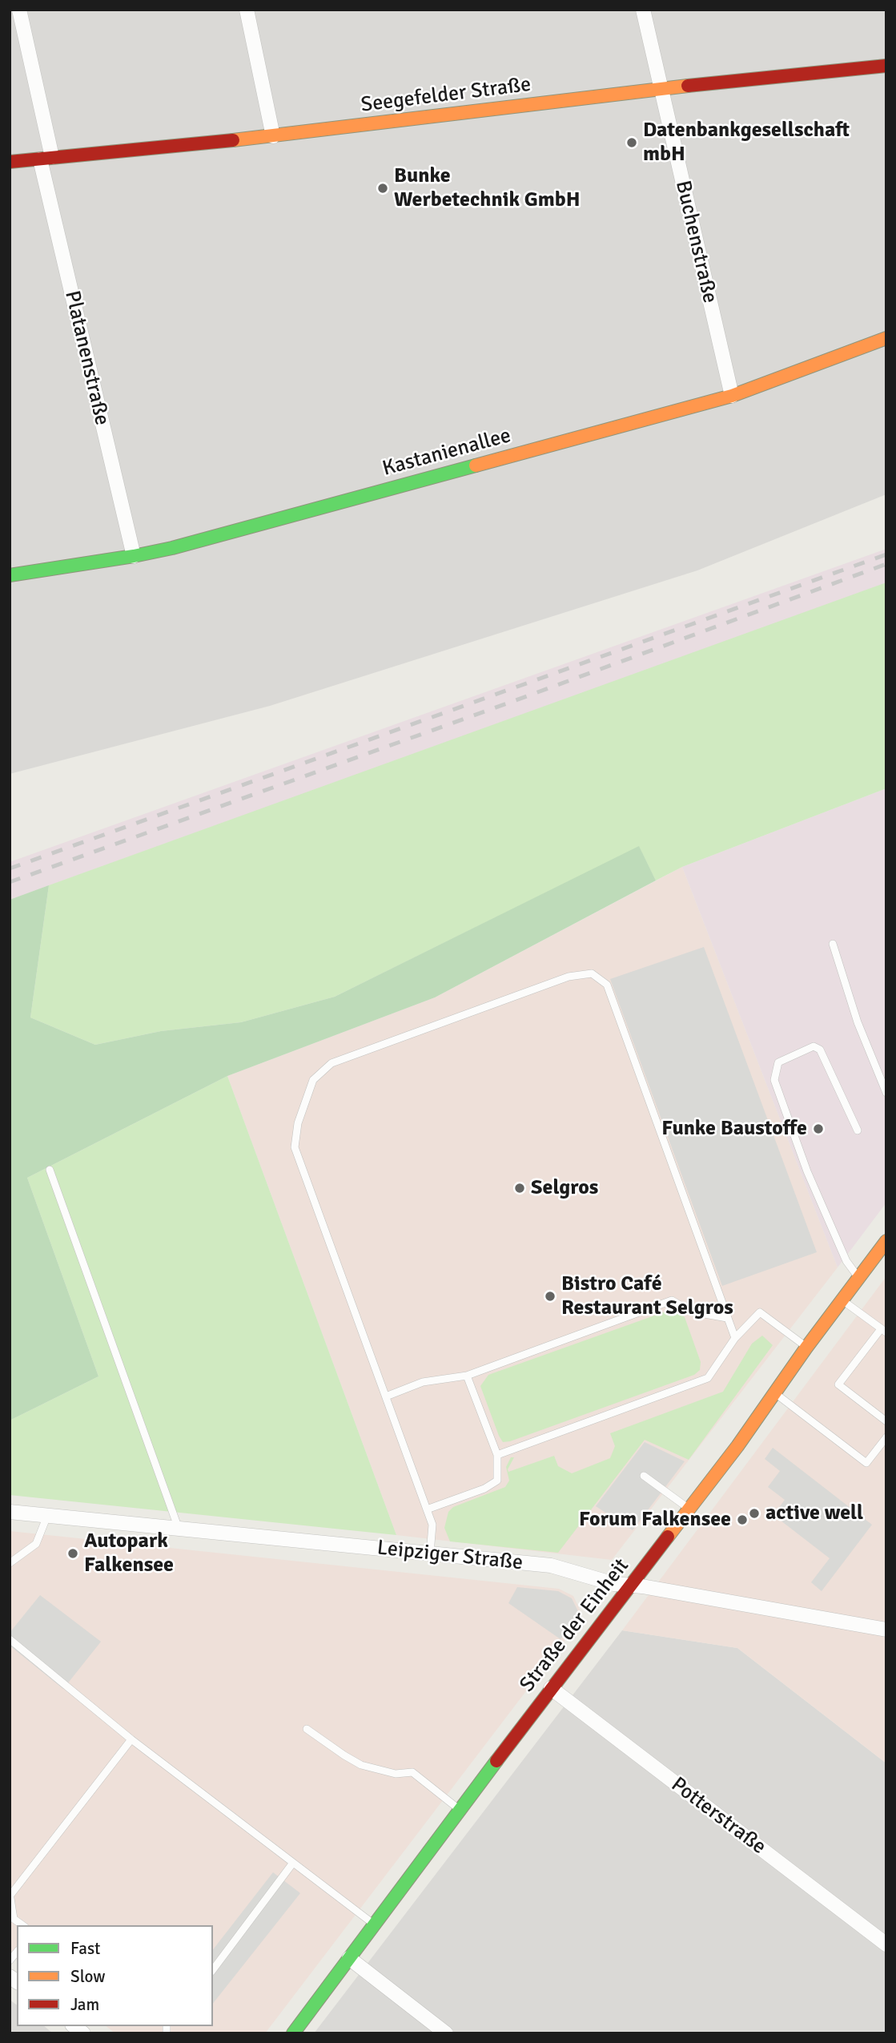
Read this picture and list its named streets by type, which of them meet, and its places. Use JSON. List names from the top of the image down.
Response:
{
  "streets": {
    "street": [
      "Seegefelder Straße",
      "Buchenstraße",
      "Platanenstraße",
      "Kastanienallee",
      "Leipziger Straße",
      "Straße der Einheit",
      "Potterstraße"
    ]
  },
  "crossings": [
    ["Seegefelder Straße", "Buchenstraße"],
    ["Seegefelder Straße", "Platanenstraße"],
    ["Buchenstraße", "Kastanienallee"],
    ["Platanenstraße", "Kastanienallee"],
    ["Leipziger Straße", "Straße der Einheit"],
    ["Straße der Einheit", "Potterstraße"]
  ],
  "places": [
    "Datenbankgesellschaft mbH",
    "Bunke Werbetechnik GmbH",
    "Funke Baustoffe",
    "Selgros",
    "Bistro Café Restaurant Selgros",
    "active well",
    "Forum Falkensee",
    "Autopark Falkensee"
  ],
  "legend": ["Fast", "Slow", "Jam"]
}
